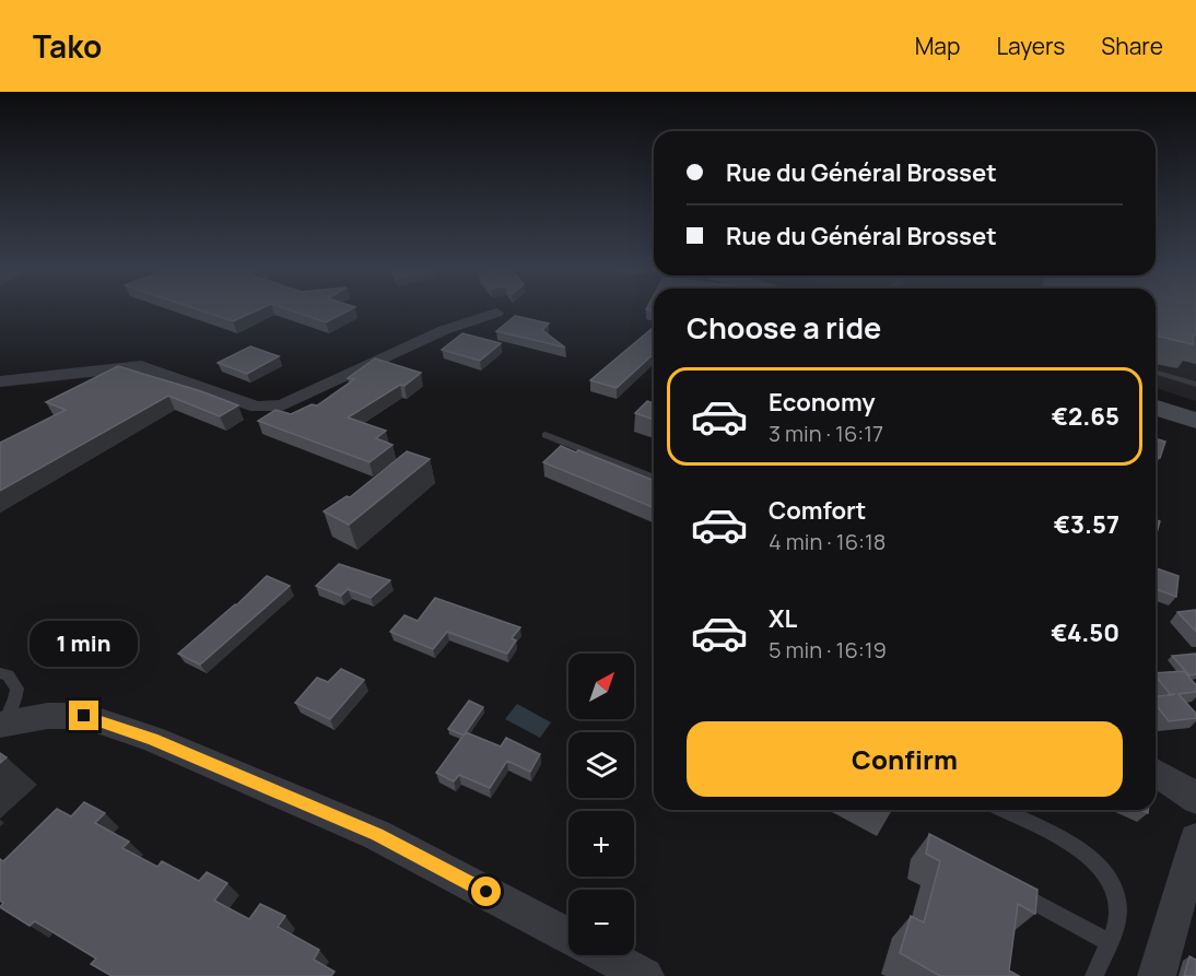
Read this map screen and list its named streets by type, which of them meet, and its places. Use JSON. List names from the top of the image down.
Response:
{
  "north": "top right",
  "page": {
    "header": "Tako",
    "nav": ["Map", "Layers", "Share"],
    "banner": ["Rue du Général Brosset", "Rue du Général Brosset"],
    "heading": "Choose a ride",
    "list": [
      {
        "name": "Economy",
        "note": "3 min · 16:17",
        "value": "€2.65"
      },
      {
        "name": "Comfort",
        "note": "4 min · 16:18",
        "value": "€3.57"
      },
      {
        "name": "XL",
        "note": "5 min · 16:19",
        "value": "€4.50"
      }
    ],
    "bubble": "1 min",
    "map_buttons": ["+", "−"],
    "buttons": "Confirm"
  }
}
